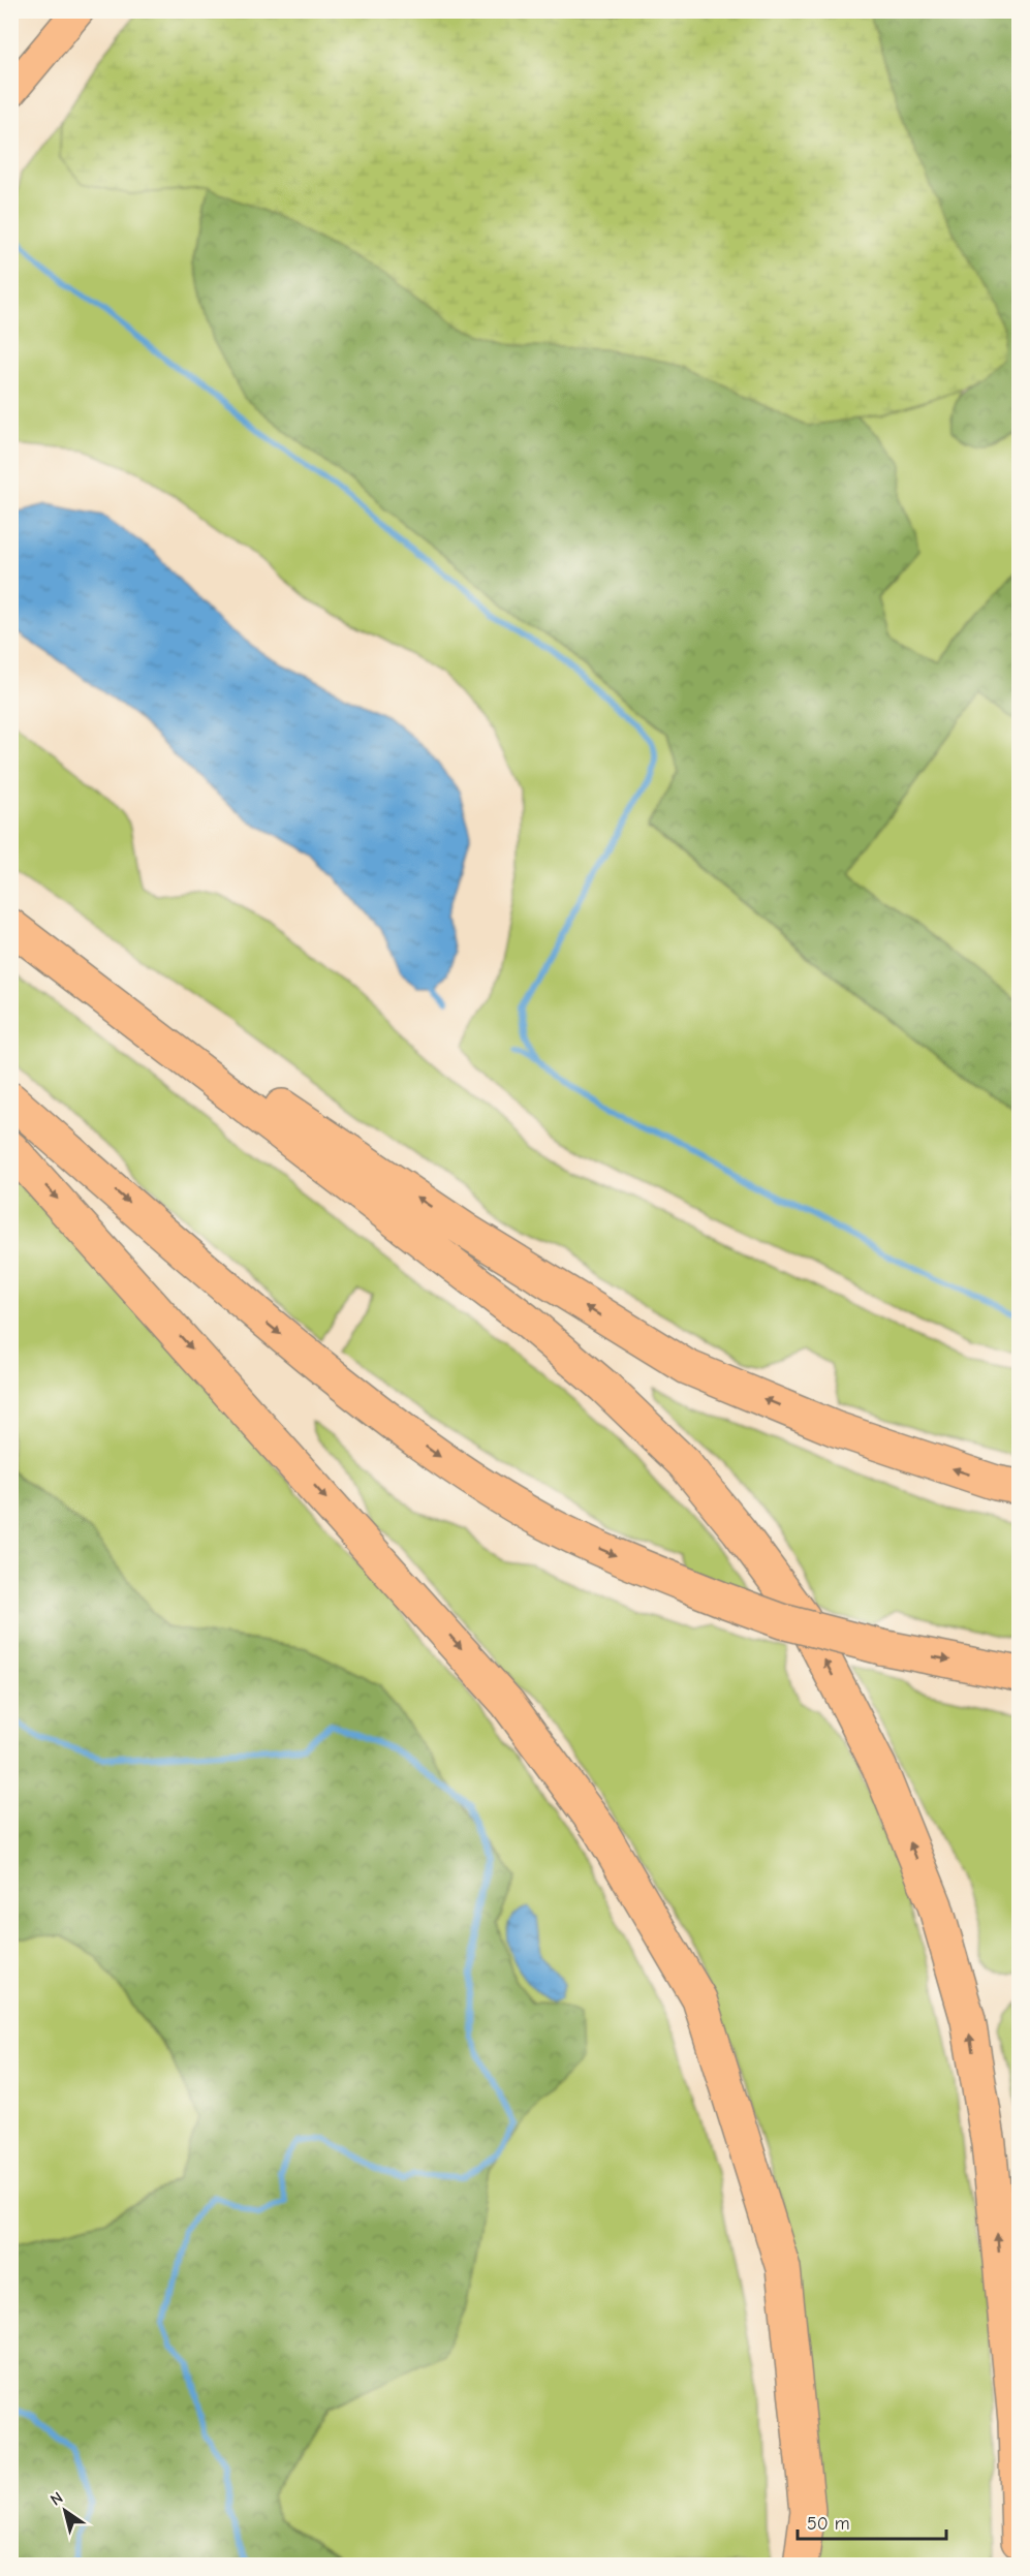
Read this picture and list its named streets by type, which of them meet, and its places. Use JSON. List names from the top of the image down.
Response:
{
  "scale_bar": "50 m",
  "north": "top left"
}
